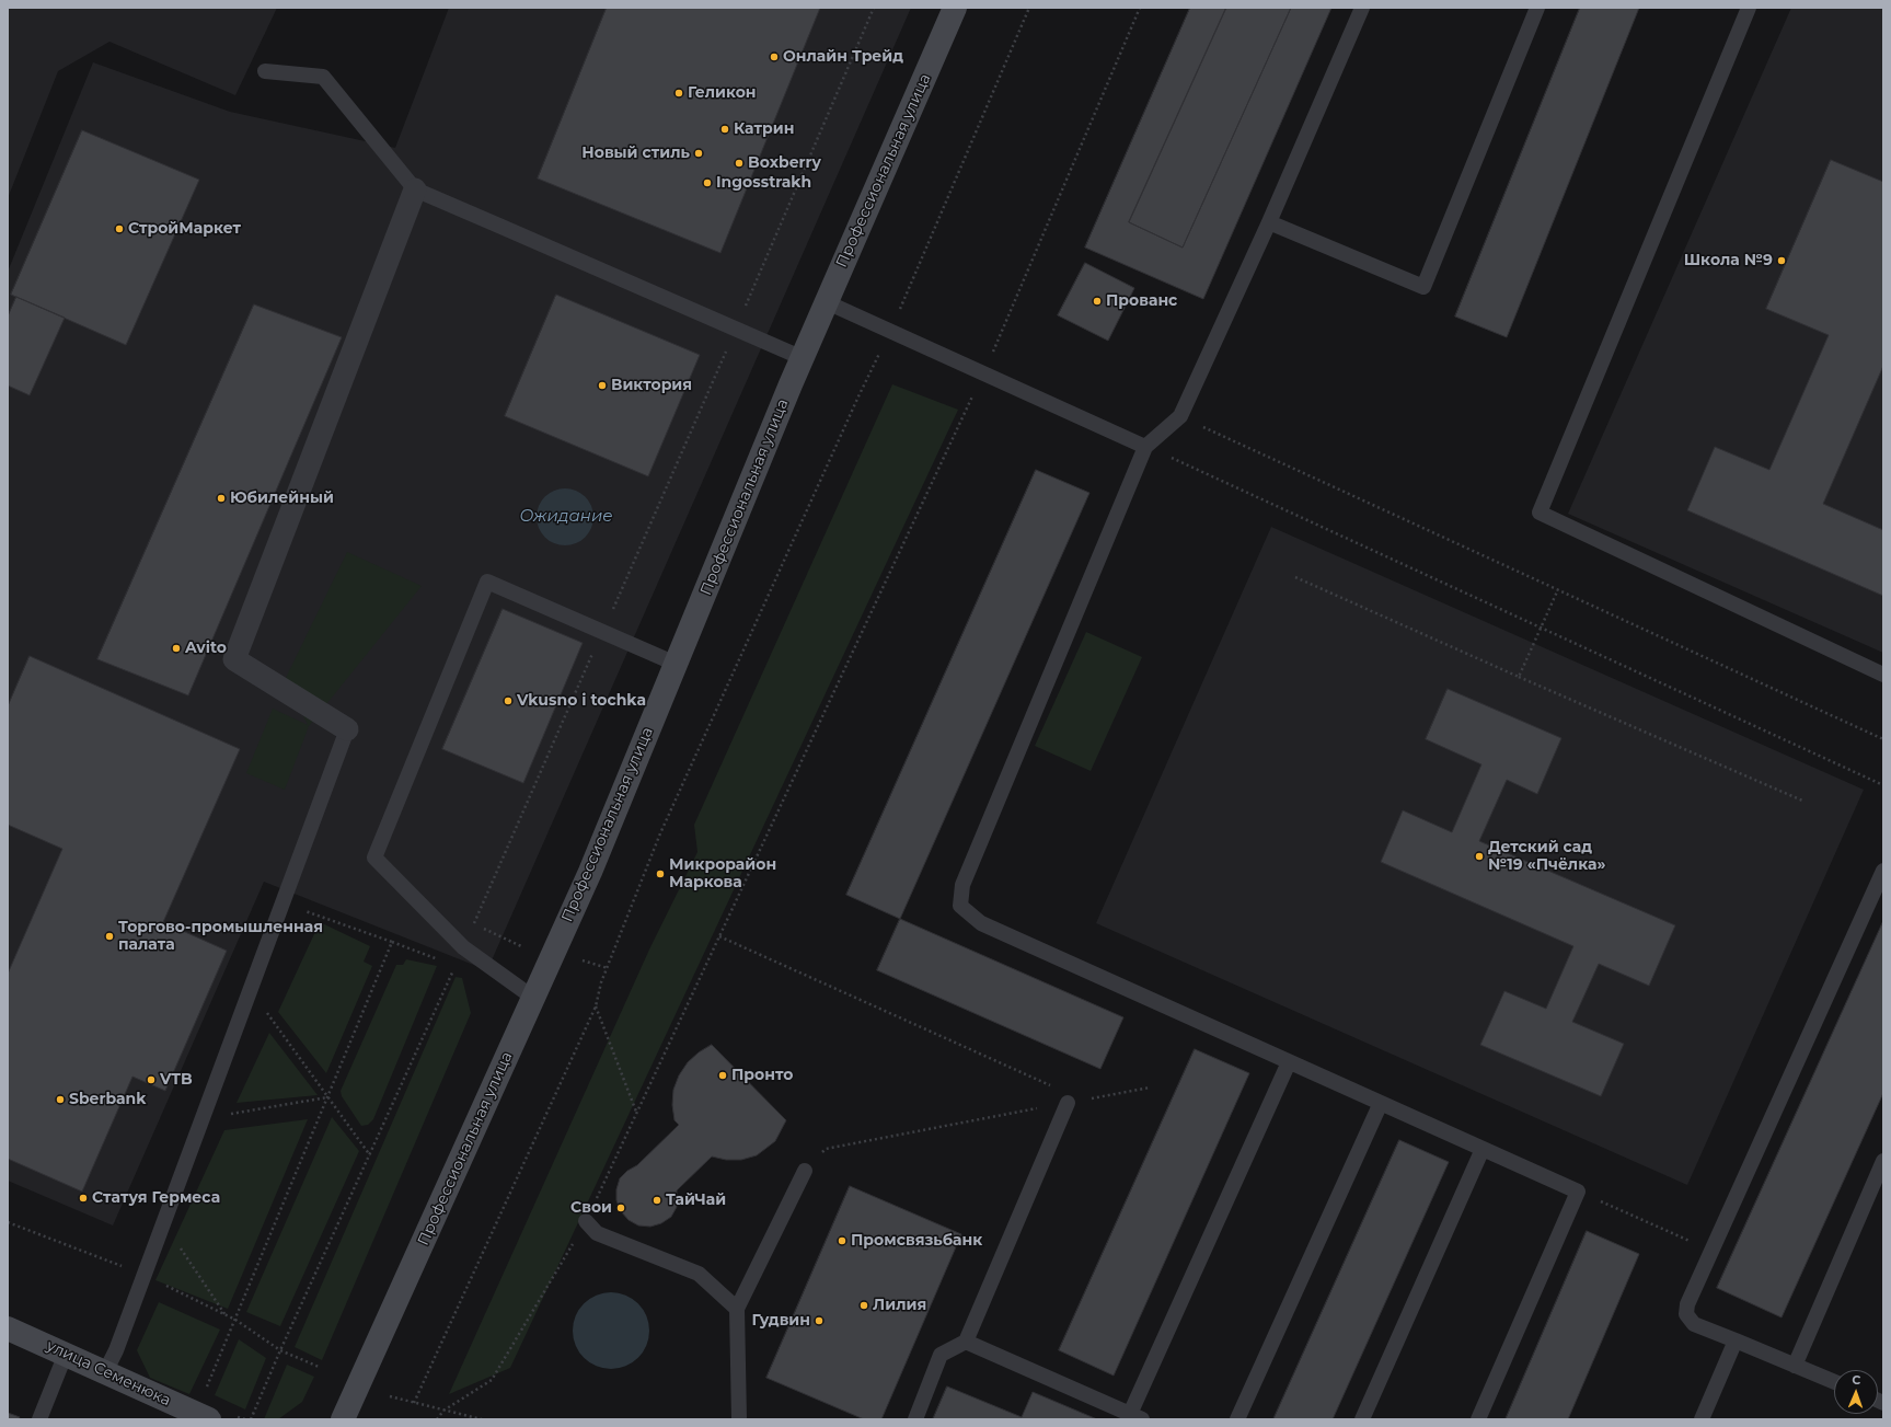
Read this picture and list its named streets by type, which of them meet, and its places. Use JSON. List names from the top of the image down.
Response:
{
  "streets": {
    "main road": ["Профессиональная улица", "улица Семенюка"]
  },
  "water": ["Ожидание"],
  "places": [
    "Онлайн Трейд",
    "Геликон",
    "Катрин",
    "Новый стиль",
    "Boxberry",
    "Ingosstrakh",
    "СтройМаркет",
    "Школа №9",
    "Прованс",
    "Виктория",
    "Юбилейный",
    "Avito",
    "Vkusno i tochka",
    "Детский сад №19 «Пчёлка»",
    "Микрорайон Маркова",
    "Торгово-промышленная палата",
    "Пронто",
    "VTB",
    "Sberbank",
    "Статуя Гермеса",
    "ТайЧай",
    "Свои",
    "Промсвязьбанк",
    "Лилия",
    "Гудвин"
  ],
  "north": "top"
}
